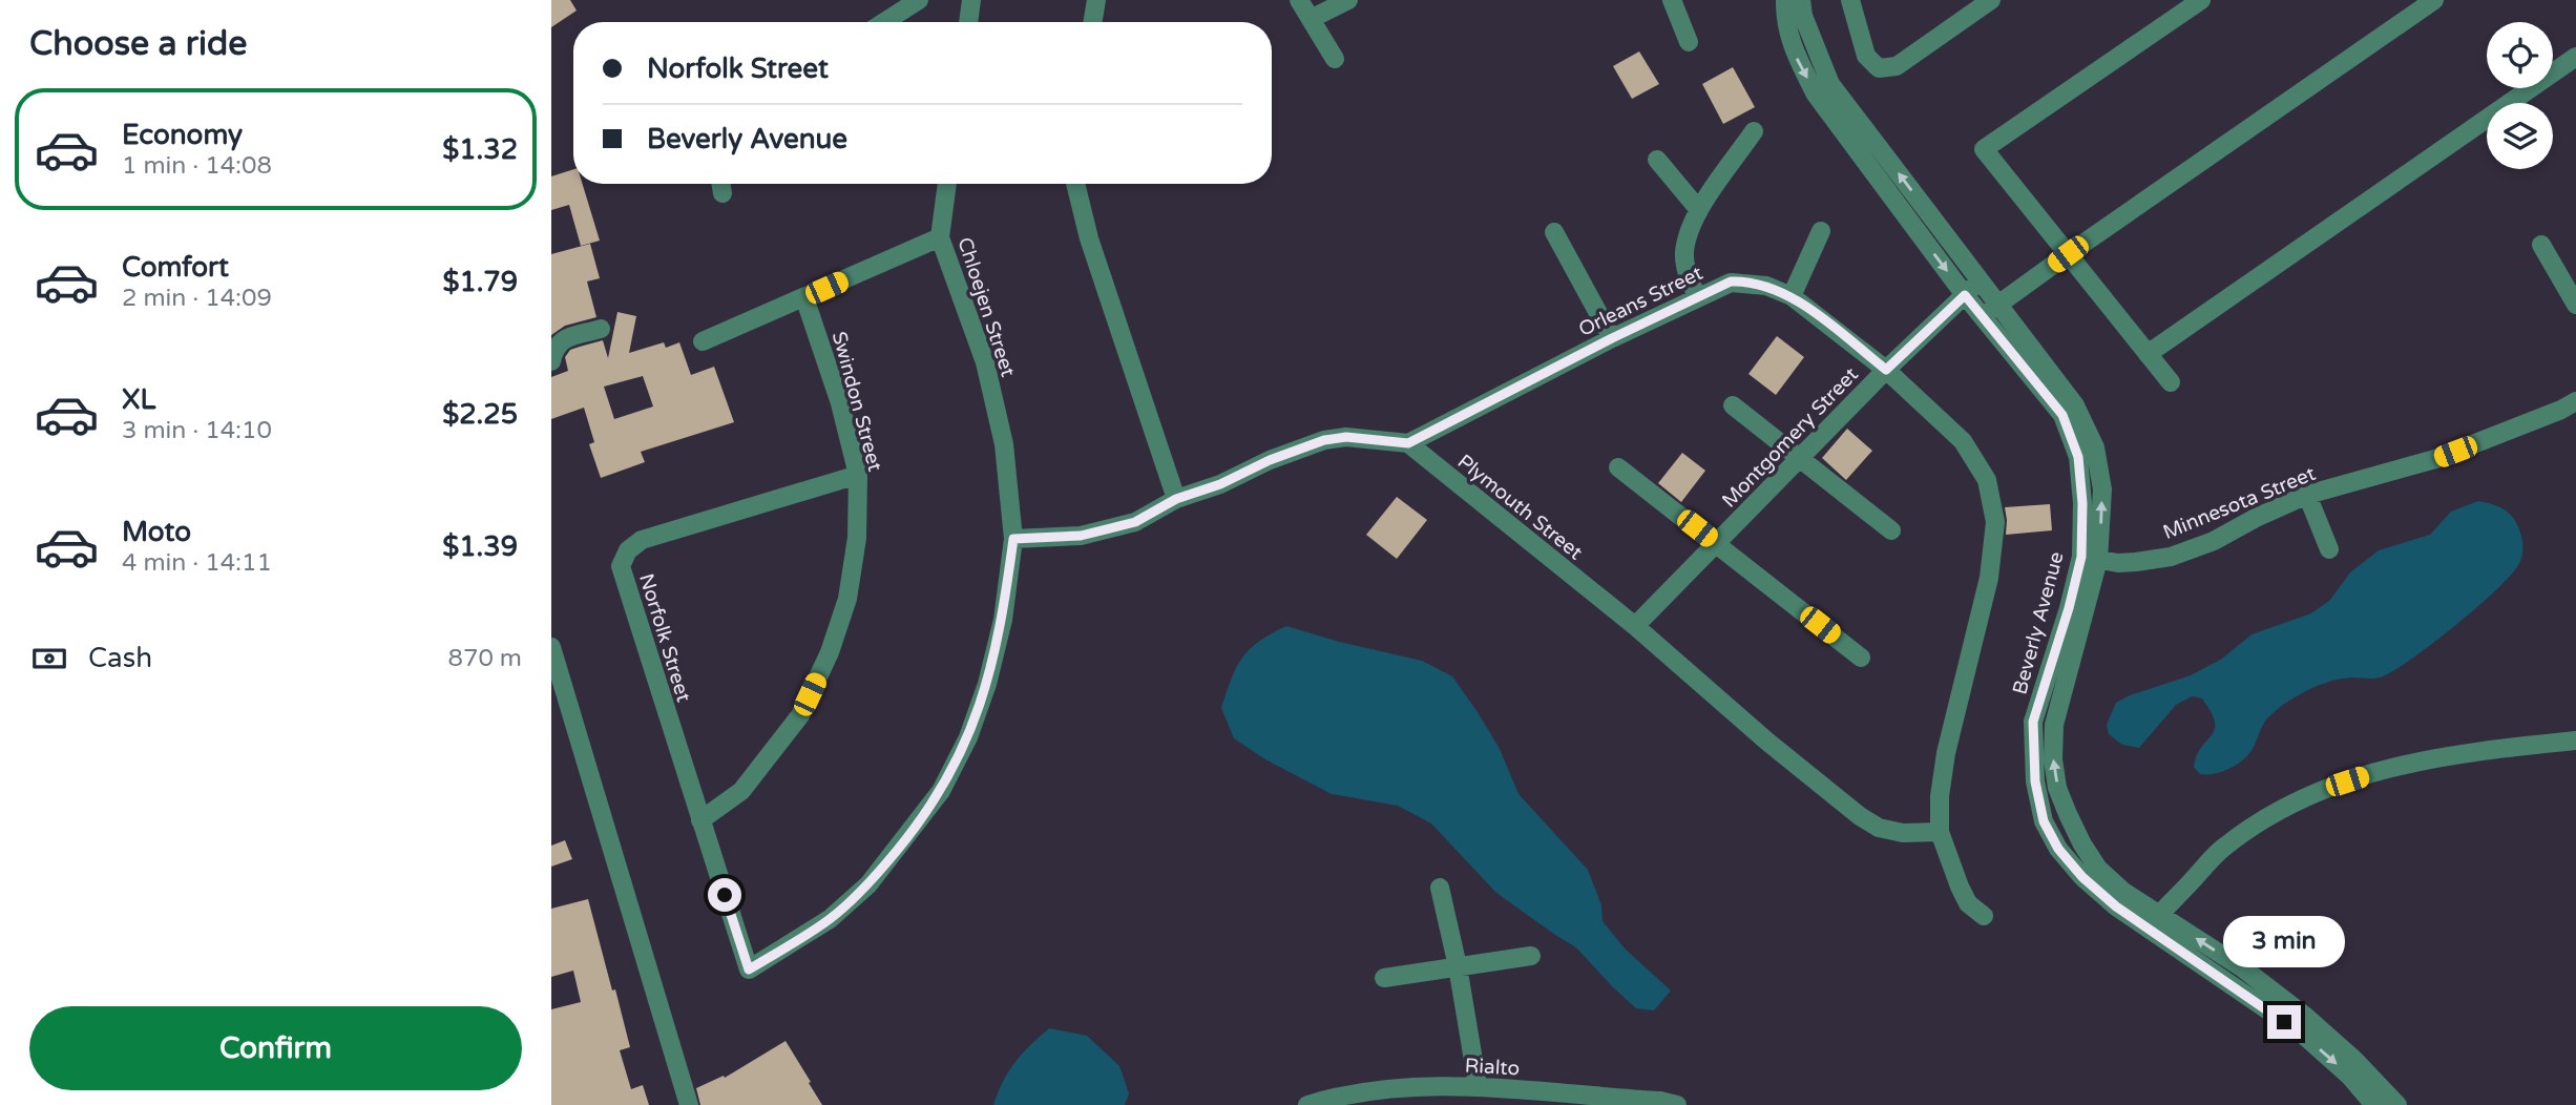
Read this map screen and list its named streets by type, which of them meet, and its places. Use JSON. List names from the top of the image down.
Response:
{
  "streets": {
    "street": [
      "Orleans Street",
      "Chloejen Street",
      "Swindon Street",
      "Montgomery Street",
      "Minnesota Street",
      "Plymouth Street",
      "Beverly Avenue",
      "Norfolk Street",
      "Rialto"
    ]
  },
  "crossings": [
    ["Orleans Street", "Montgomery Street"],
    ["Orleans Street", "Plymouth Street"],
    ["Chloejen Street", "Norfolk Street"],
    ["Swindon Street", "Norfolk Street"],
    ["Montgomery Street", "Plymouth Street"],
    ["Montgomery Street", "Beverly Avenue"],
    ["Minnesota Street", "Beverly Avenue"]
  ],
  "page": {
    "heading": "Choose a ride",
    "banner": ["Norfolk Street", "Beverly Avenue"],
    "list": [
      {
        "name": "Economy",
        "note": "1 min · 14:08",
        "value": "$1.32"
      },
      {
        "name": "Comfort",
        "note": "2 min · 14:09",
        "value": "$1.79"
      },
      {
        "name": "XL",
        "note": "3 min · 14:10",
        "value": "$2.25"
      },
      {
        "name": "Moto",
        "note": "4 min · 14:11",
        "value": "$1.39"
      }
    ],
    "pay": ["Cash", "870 m"],
    "bubble": "3 min",
    "buttons": "Confirm"
  }
}
